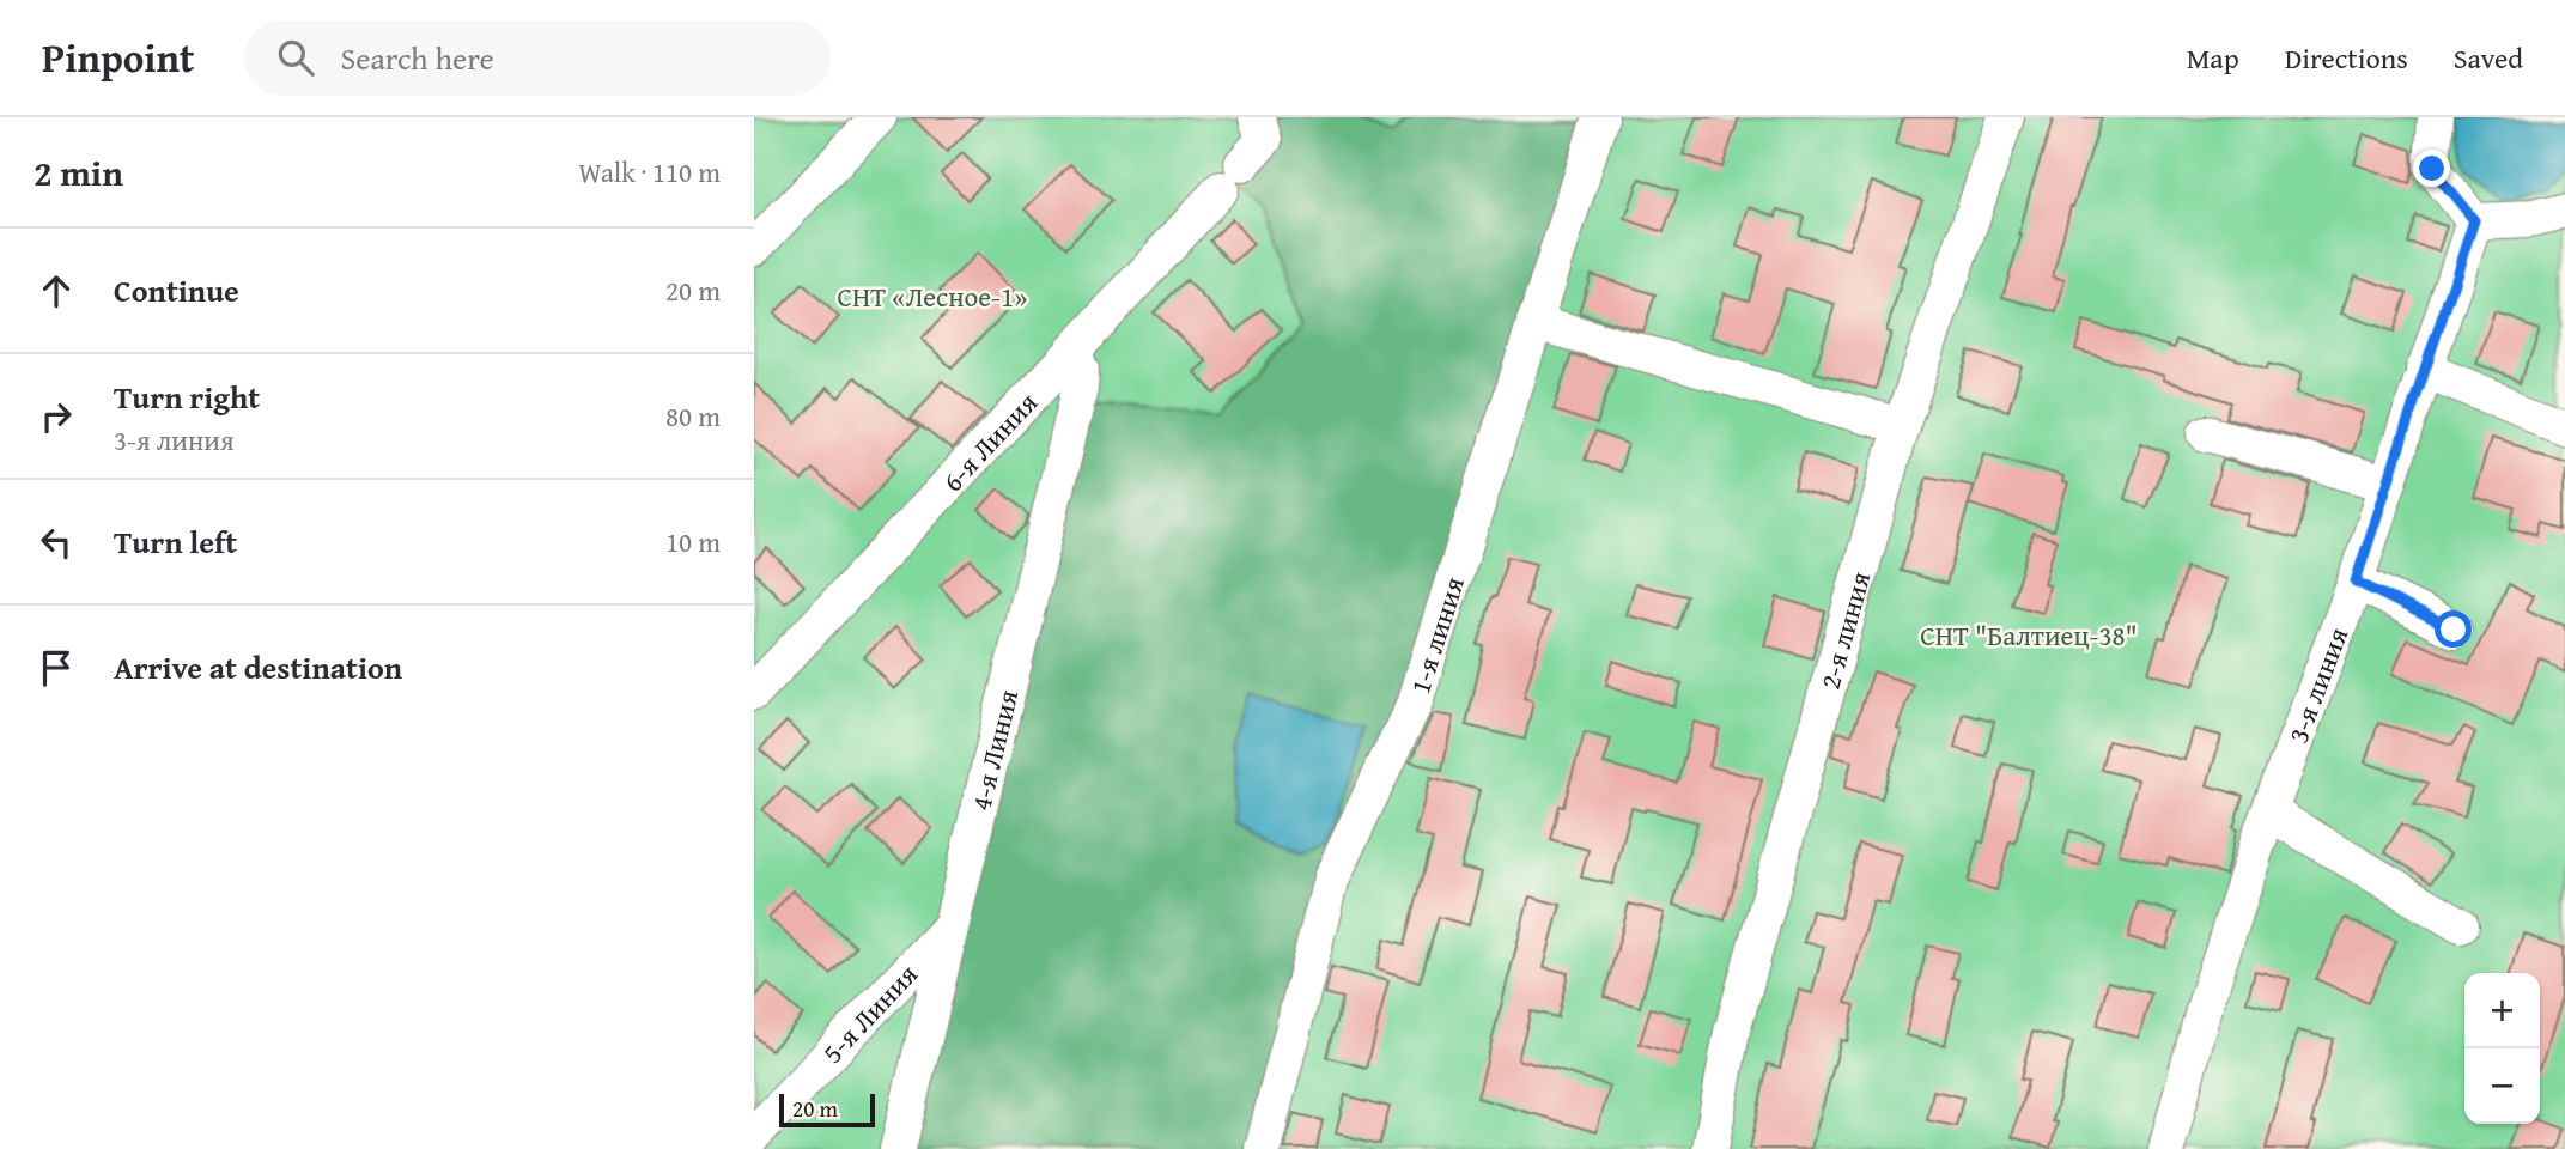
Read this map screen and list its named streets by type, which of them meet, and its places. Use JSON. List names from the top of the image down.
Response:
{
  "streets": {
    "street": [
      "6-я Линия",
      "2-я линия",
      "1-я линия",
      "3-я линия",
      "4-я Линия",
      "5-я Линия"
    ]
  },
  "crossings": [
    ["6-я Линия", "4-я Линия"],
    ["4-я Линия", "5-я Линия"]
  ],
  "parks": ["СНТ «Лесное-1»", "СНТ \"Балтиец-38\""],
  "scale_bar": "20 m",
  "page": {
    "header": "Pinpoint",
    "search": "Search here",
    "nav": ["Map", "Directions", "Saved"],
    "heading": ["2 min", "Walk · 110 m"],
    "list": [
      ["Continue", "20 m"],
      ["Turn right", "3-я линия", "80 m"],
      ["Turn left", "10 m"],
      "Arrive at destination"
    ],
    "map_buttons": ["+", "−"],
    "scale": "20 m"
  }
}
